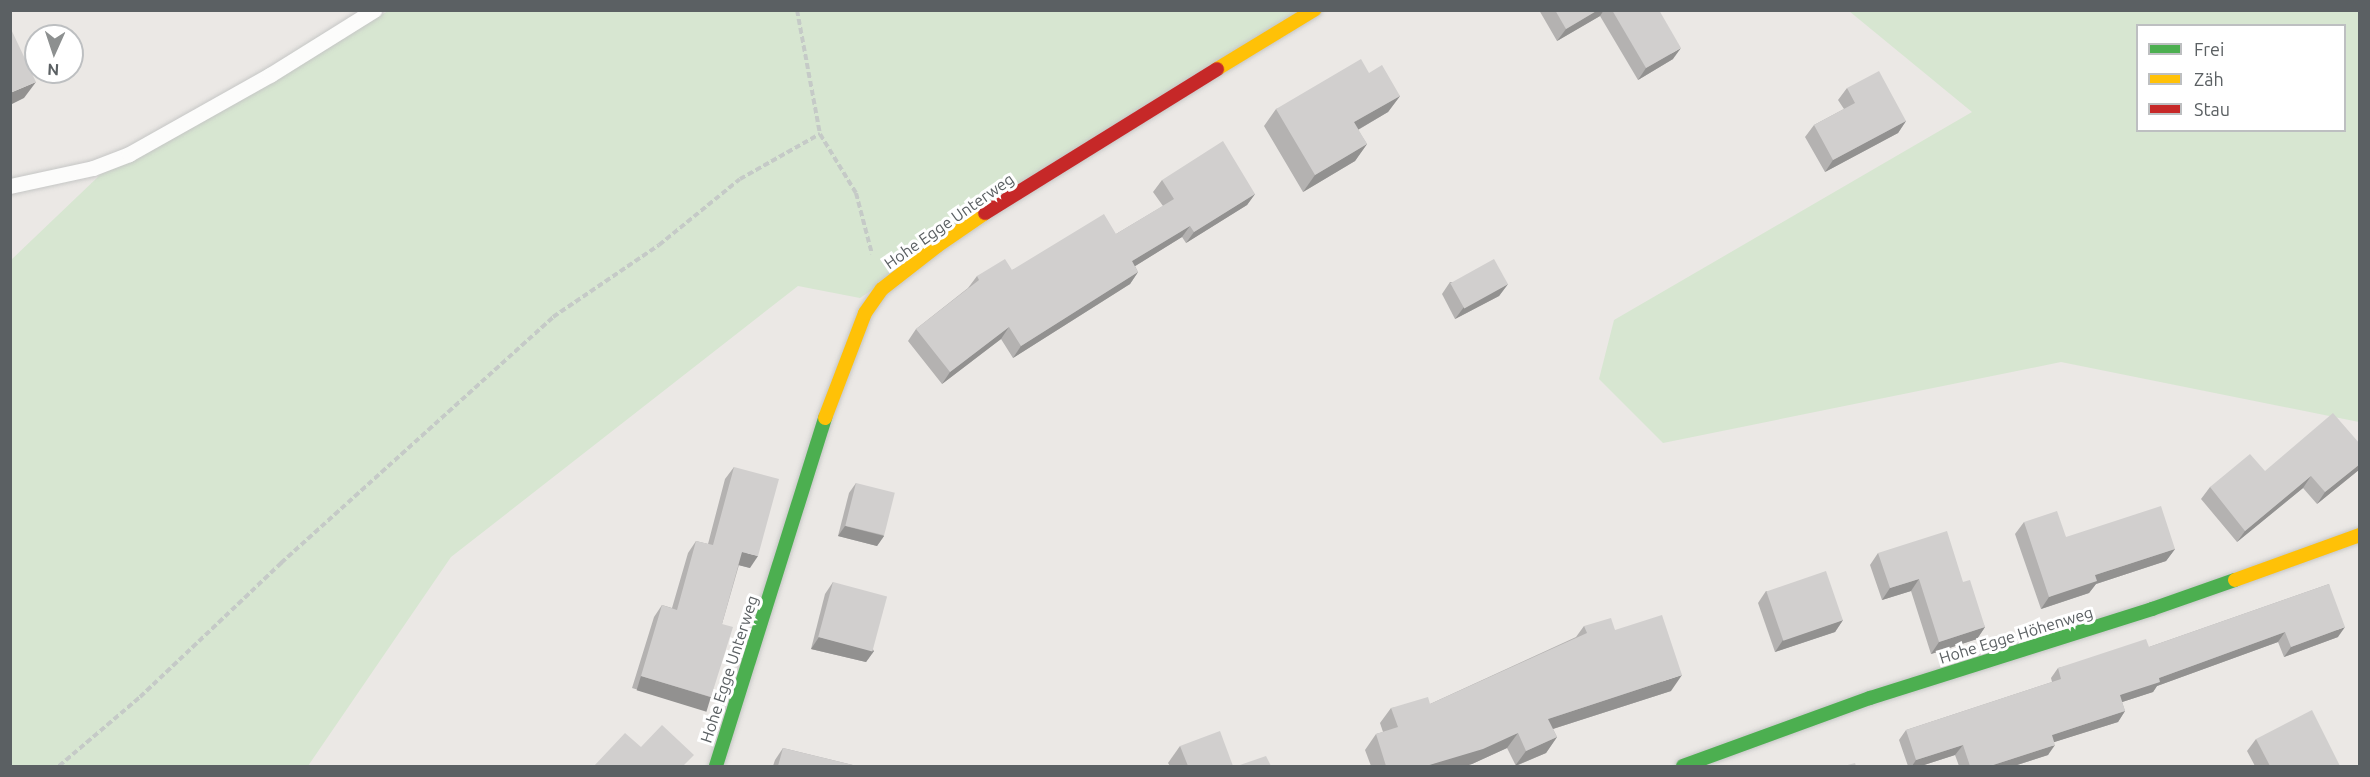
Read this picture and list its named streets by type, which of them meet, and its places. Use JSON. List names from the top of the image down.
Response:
{
  "streets": {
    "street": ["Hohe Egge Unterweg", "Hohe Egge Höhenweg"]
  },
  "legend": ["Frei", "Zäh", "Stau"],
  "north": "bottom"
}
